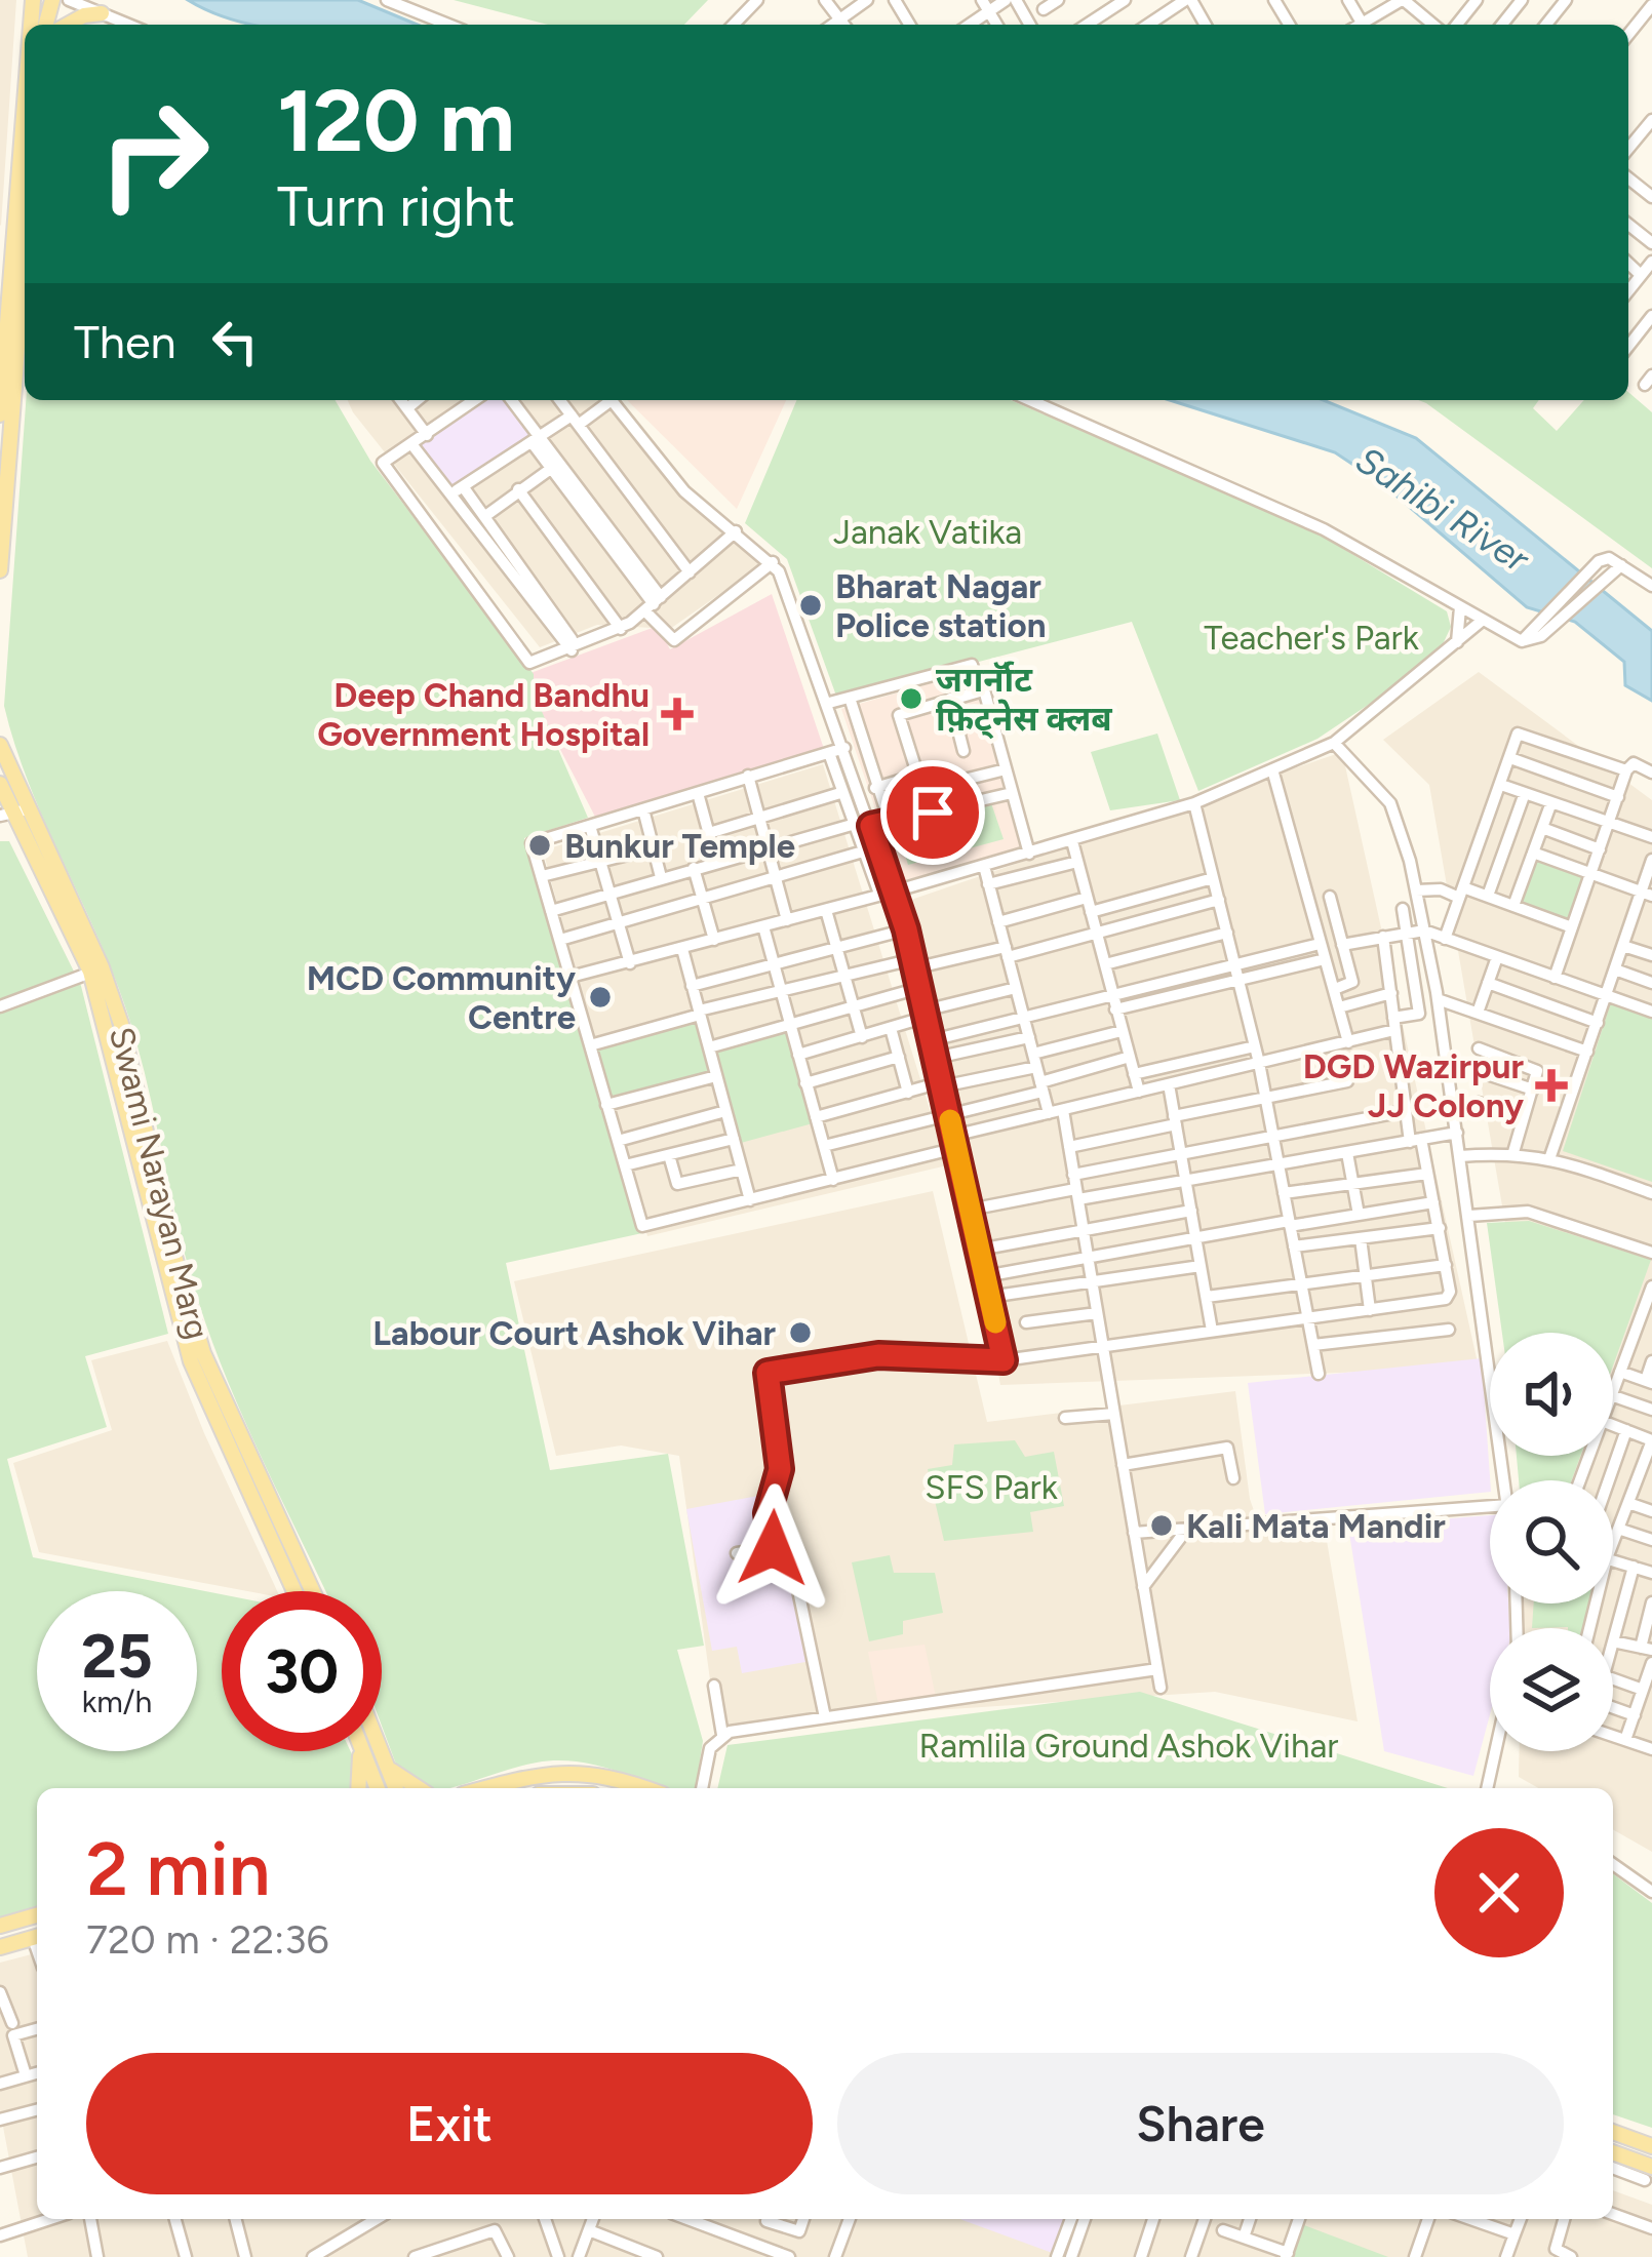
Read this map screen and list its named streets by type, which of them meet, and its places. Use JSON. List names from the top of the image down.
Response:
{
  "streets": {
    "main road": ["Swami Narayan Marg"]
  },
  "water": ["Sahibi River"],
  "parks": [
    "Janak Vatika",
    "Teacher's Park",
    "SFS Park",
    "Ramlila Ground Ashok Vihar"
  ],
  "places": {
    "other": [
      "Bharat Nagar Police station",
      "जगर्नॉट फ़िट्नेस क्लब",
      "Bunkur Temple",
      "MCD Community Centre",
      "Labour Court Ashok Vihar",
      "Kali Mata Mandir"
    ],
    "health": ["Deep Chand Bandhu Government Hospital", "DGD Wazirpur JJ Colony"]
  },
  "page": {
    "turn": ["120 m", "Turn right"],
    "then": "Then",
    "speed": "25 km/h",
    "limit": "30",
    "heading": ["2 min", "720 m · 22:36"],
    "buttons": ["Exit", "Share"]
  }
}
